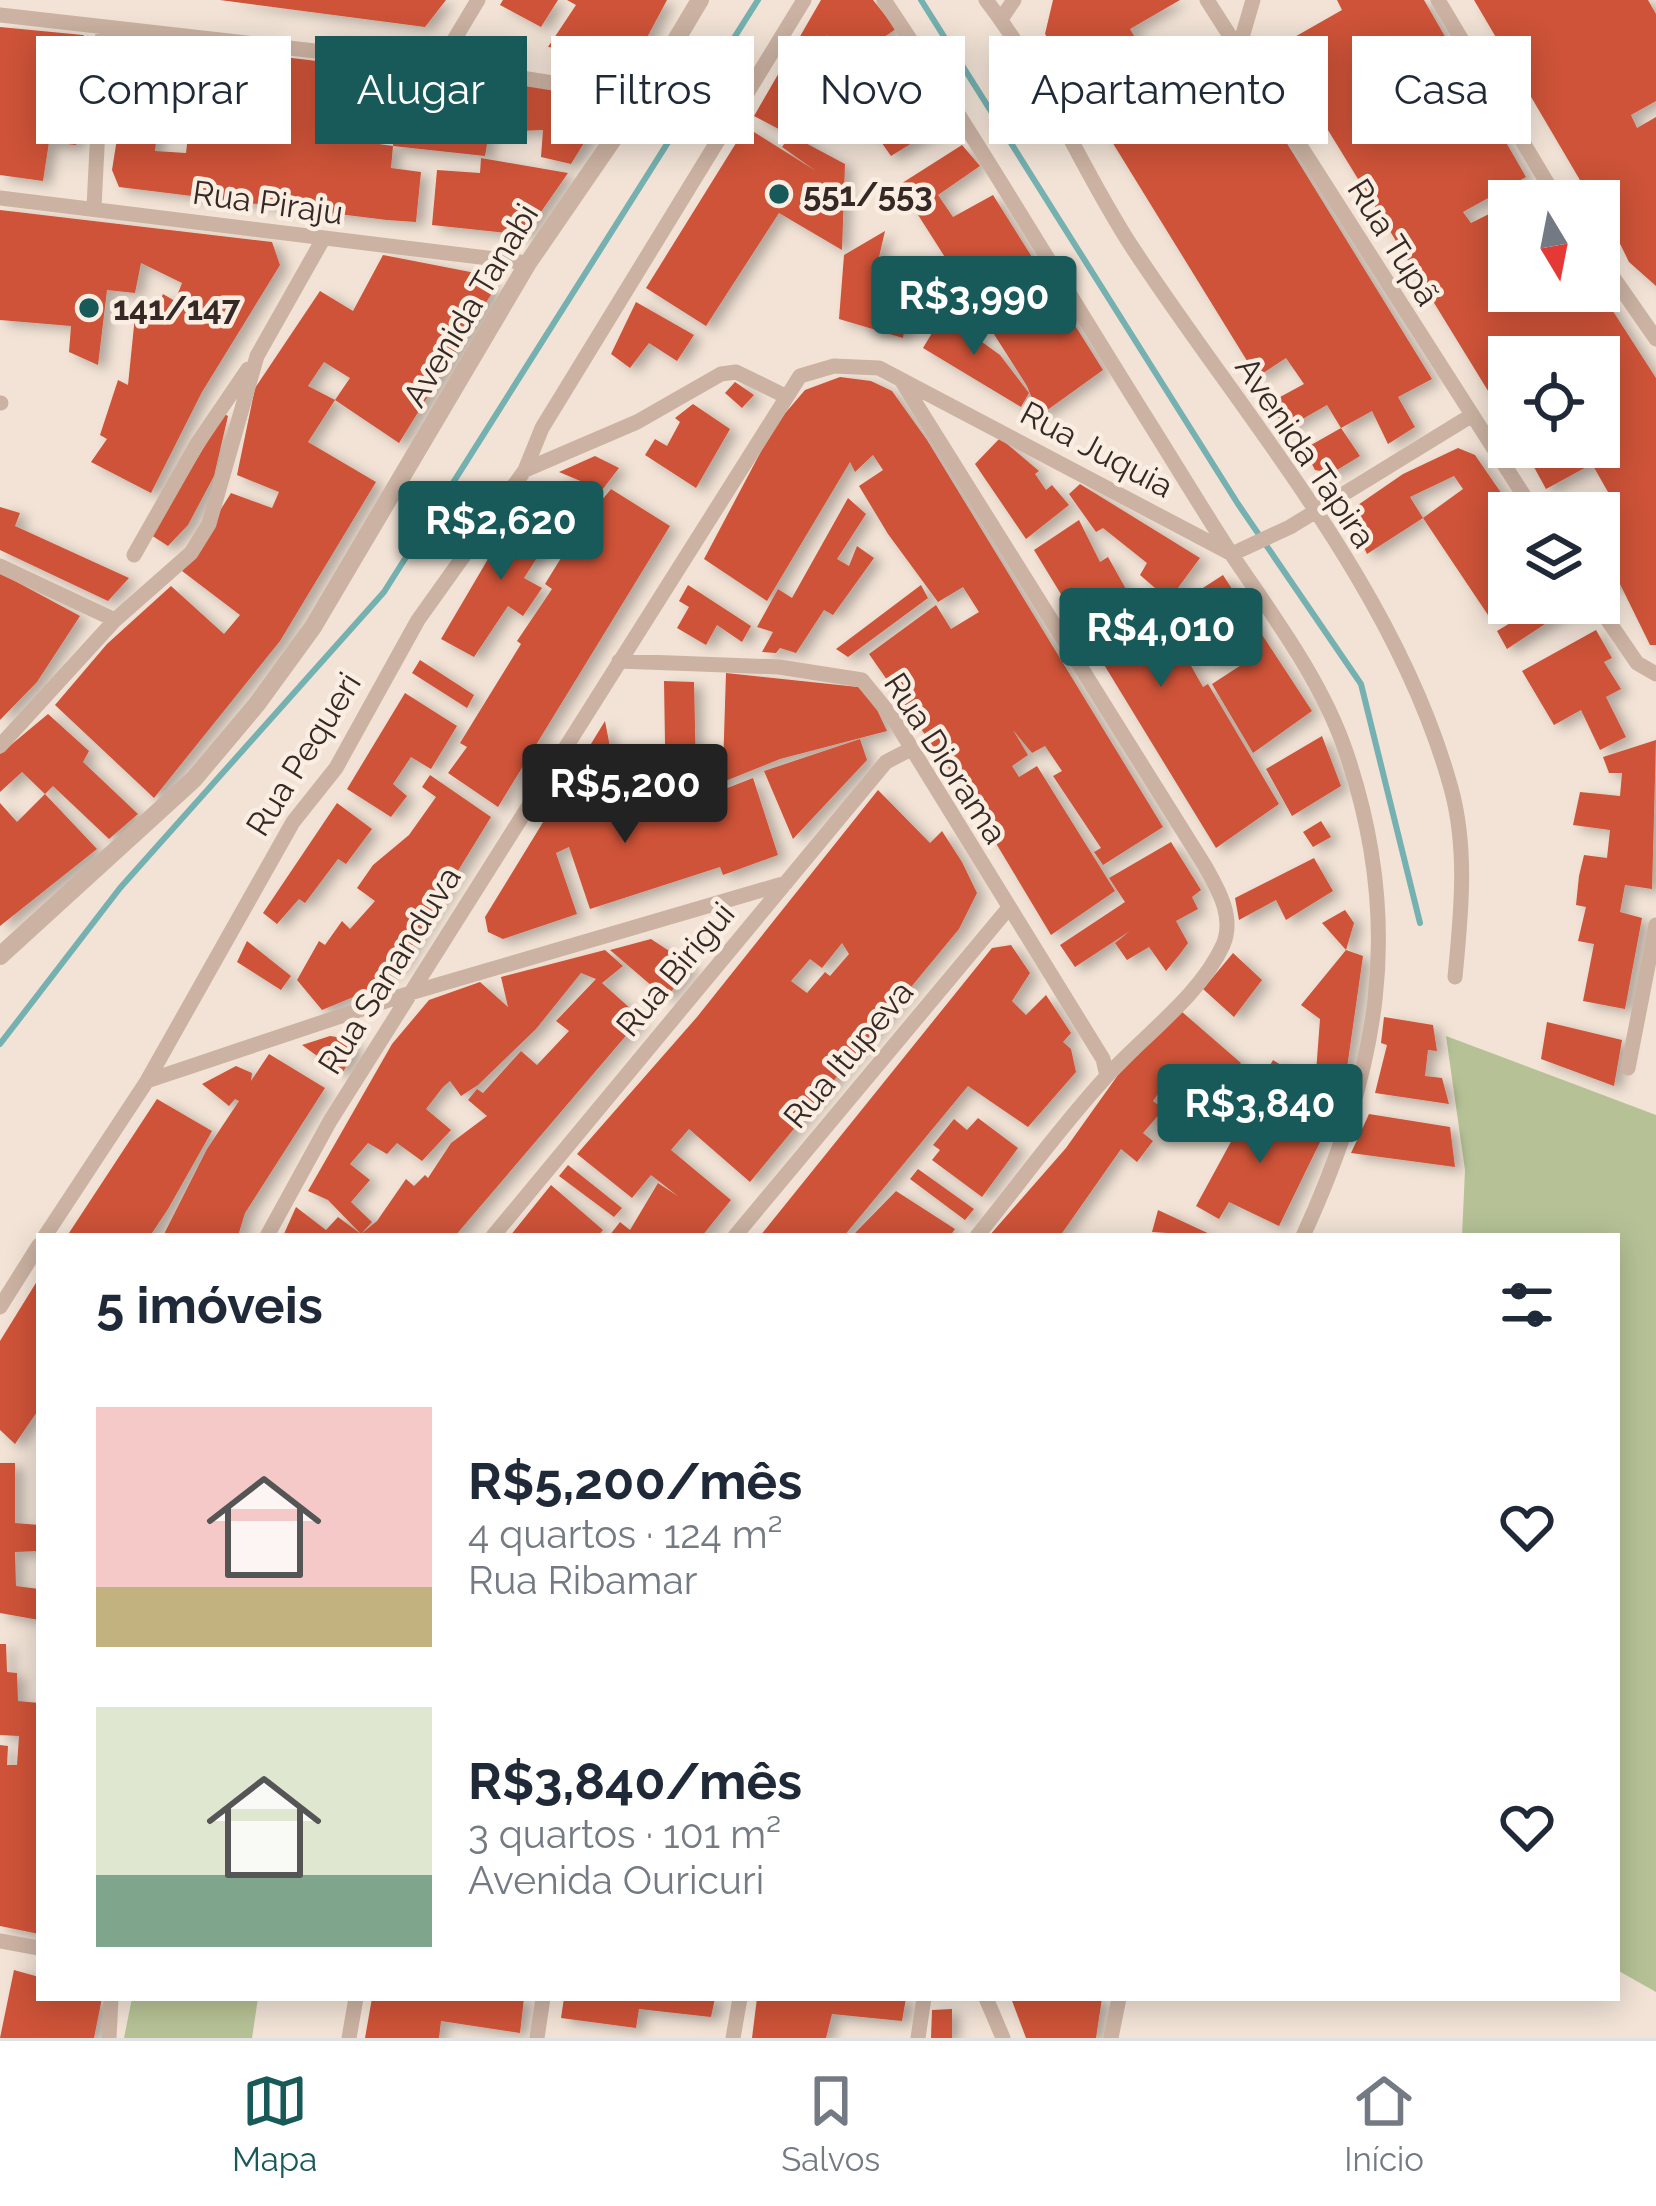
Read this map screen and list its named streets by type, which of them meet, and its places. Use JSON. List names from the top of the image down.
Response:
{
  "streets": {
    "street": [
      "Rua Piraju",
      "Rua Tupã",
      "Avenida Tanabi",
      "Rua Juquia",
      "Avenida Tapira",
      "Rua Pequeri",
      "Rua Diorama",
      "Rua Birigui",
      "Rua Sananduva",
      "Rua Itupeva"
    ]
  },
  "crossings": [
    ["Rua Piraju", "Avenida Tanabi"],
    ["Rua Juquia", "Rua Sananduva"],
    ["Rua Diorama", "Rua Birigui"],
    ["Rua Diorama", "Rua Sananduva"],
    ["Rua Diorama", "Rua Itupeva"]
  ],
  "places": ["551/553", "141/147"],
  "north": "bottom",
  "page": {
    "chip": [
      "Comprar",
      "Alugar",
      "Filtros",
      "Novo",
      "Apartamento",
      "Casa"
    ],
    "price": [
      "R$3,990",
      "R$2,620",
      "R$4,010",
      "R$5,200",
      "R$3,840"
    ],
    "heading": "5 imóveis",
    "list": [
      {
        "name": "R$5,200/mês",
        "note": "4 quartos · 124 m² · Rua Ribamar"
      },
      {
        "name": "R$3,840/mês",
        "note": "3 quartos · 101 m² · Avenida Ouricuri"
      }
    ],
    "tabs": ["Mapa", "Salvos", "Início"]
  }
}
